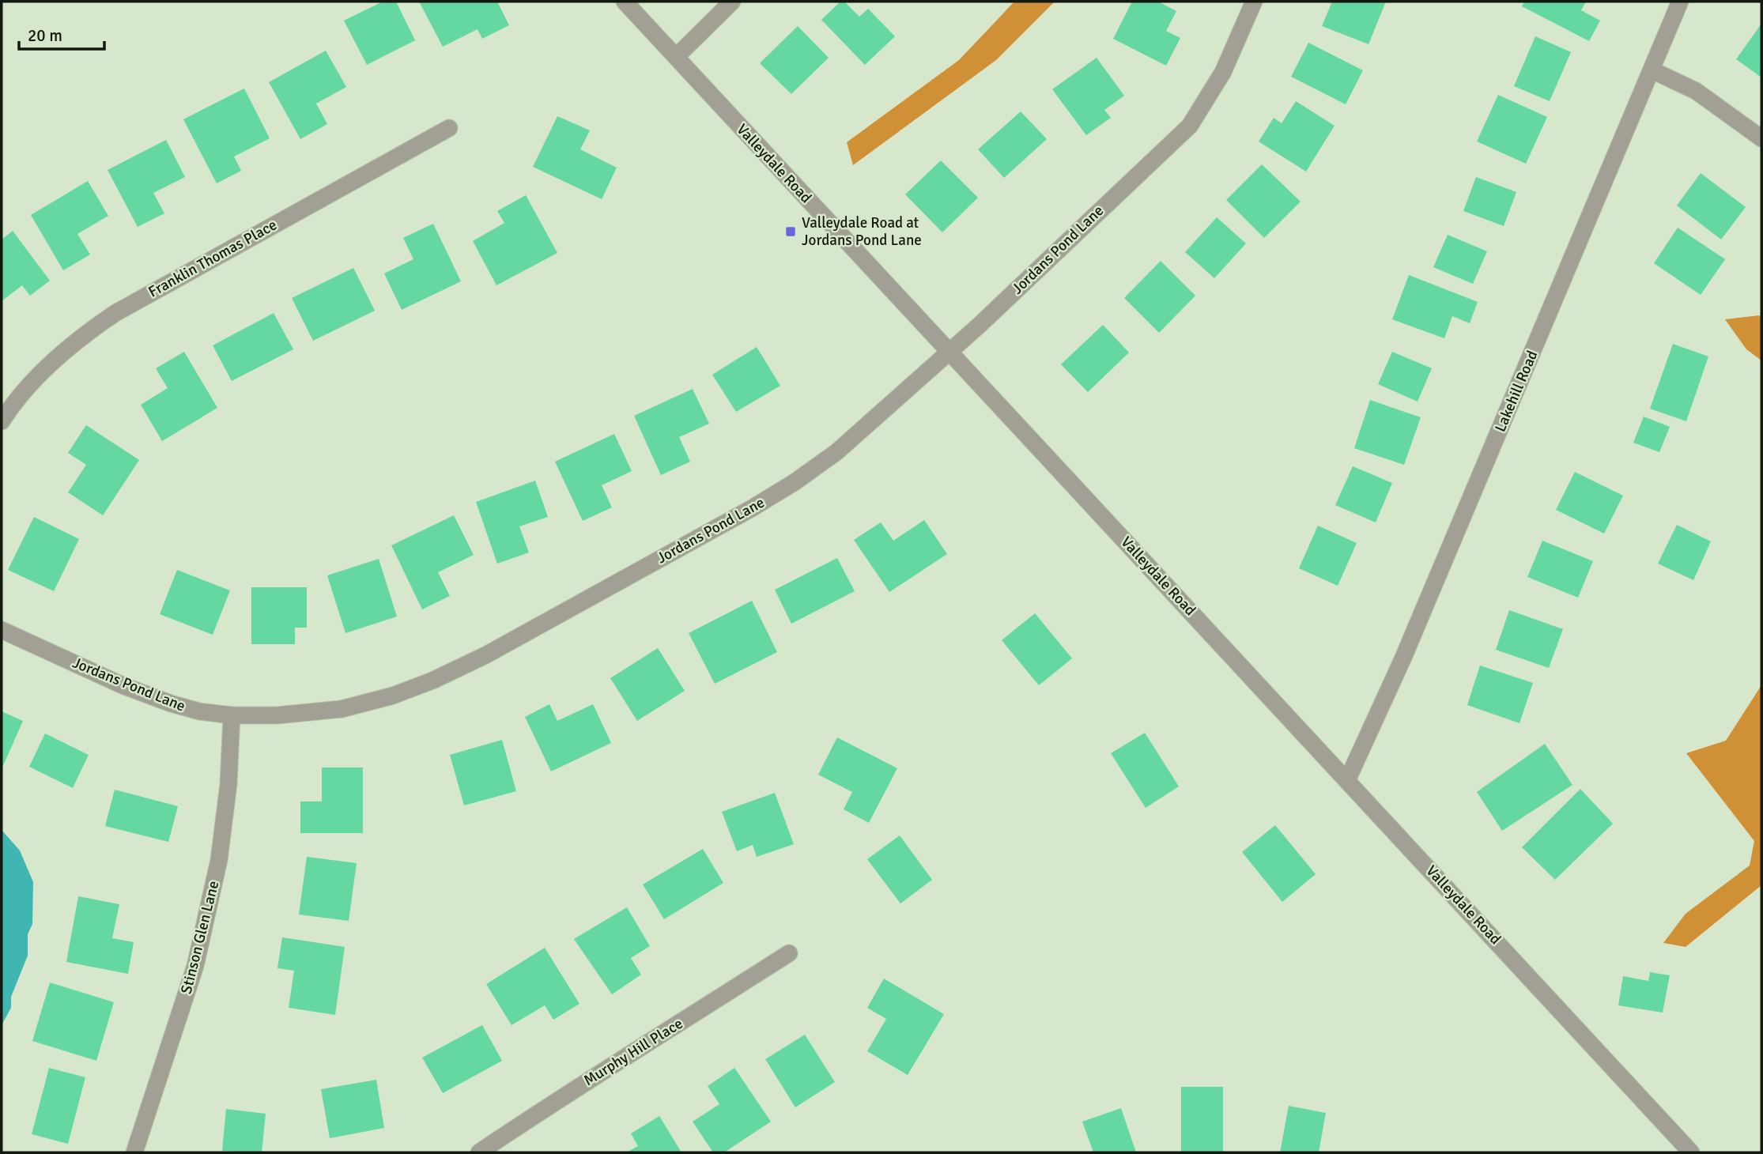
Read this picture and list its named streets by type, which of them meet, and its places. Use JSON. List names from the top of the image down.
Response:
{
  "streets": {
    "street": [
      "Valleydale Road",
      "Jordans Pond Lane",
      "Franklin Thomas Place",
      "Lakehill Road",
      "Stinson Glen Lane",
      "Murphy Hill Place"
    ]
  },
  "crossings": [
    ["Valleydale Road", "Jordans Pond Lane"],
    ["Valleydale Road", "Lakehill Road"],
    ["Jordans Pond Lane", "Stinson Glen Lane"]
  ],
  "places": {
    "transit": ["Valleydale Road at Jordans Pond Lane"]
  },
  "scale_bar": "20 m"
}
